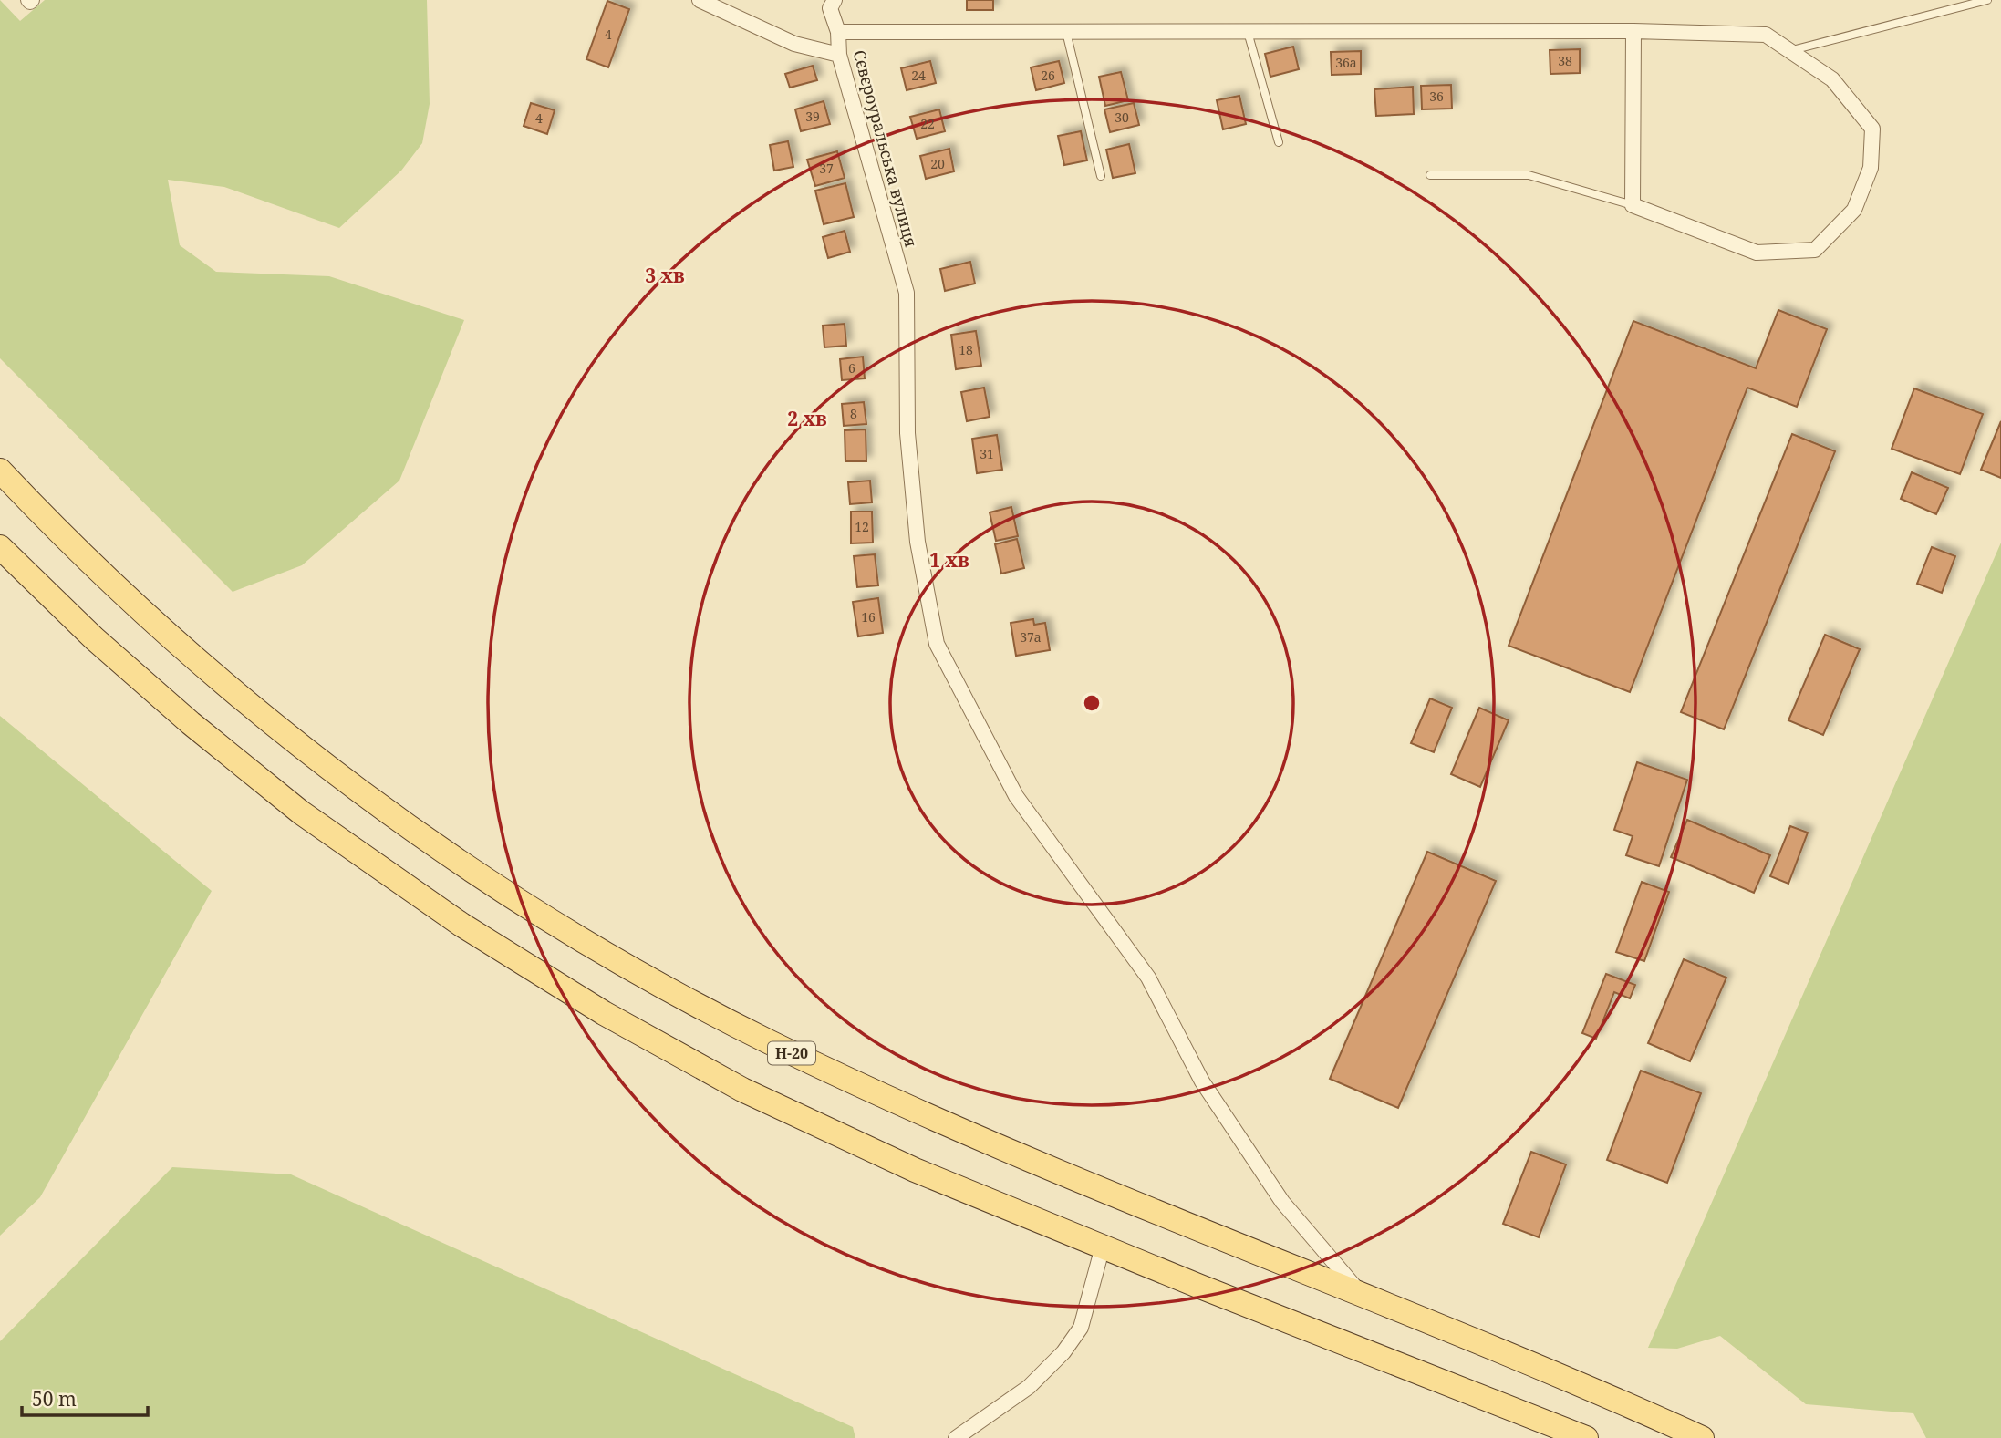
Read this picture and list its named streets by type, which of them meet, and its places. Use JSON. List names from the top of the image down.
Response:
{
  "streets": {
    "main road": ["Н-20"],
    "street": ["Сєвєроуральська вулиця"]
  },
  "crossings": [
    ["Сєвєроуральська вулиця", "Н-20"]
  ],
  "house_numbers": [
    "4",
    "38",
    "36а",
    "24",
    "26",
    "36",
    "39",
    "30",
    "4",
    "22",
    "20",
    "37",
    "18",
    "6",
    "8",
    "31",
    "12",
    "16",
    "37а"
  ],
  "scale_bar": "50 m",
  "rings": ["3 хв", "2 хв", "1 хв"]
}
